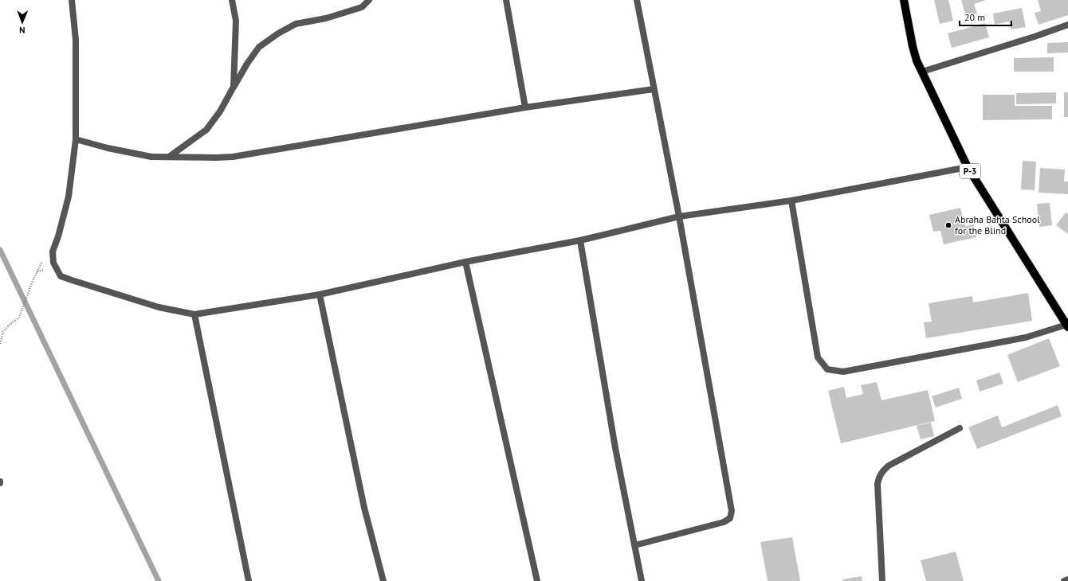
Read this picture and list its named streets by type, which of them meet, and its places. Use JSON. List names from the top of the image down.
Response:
{
  "streets": {
    "main road": ["P-3"]
  },
  "places": ["Abraha Bahta School for the Blind"],
  "scale_bar": "20 m",
  "north": "bottom"
}
